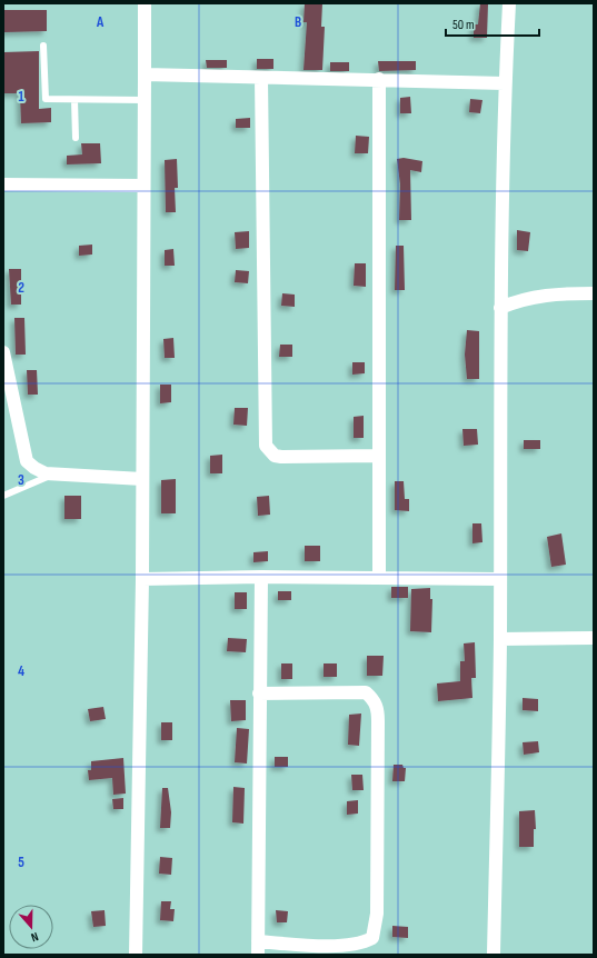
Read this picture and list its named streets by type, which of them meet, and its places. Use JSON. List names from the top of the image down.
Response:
{
  "scale_bar": "50 m",
  "north": "bottom",
  "grid": {
    "columns": ["A", "B"],
    "rows": [
      "1",
      "2",
      "3",
      "4",
      "5"
    ]
  }
}
